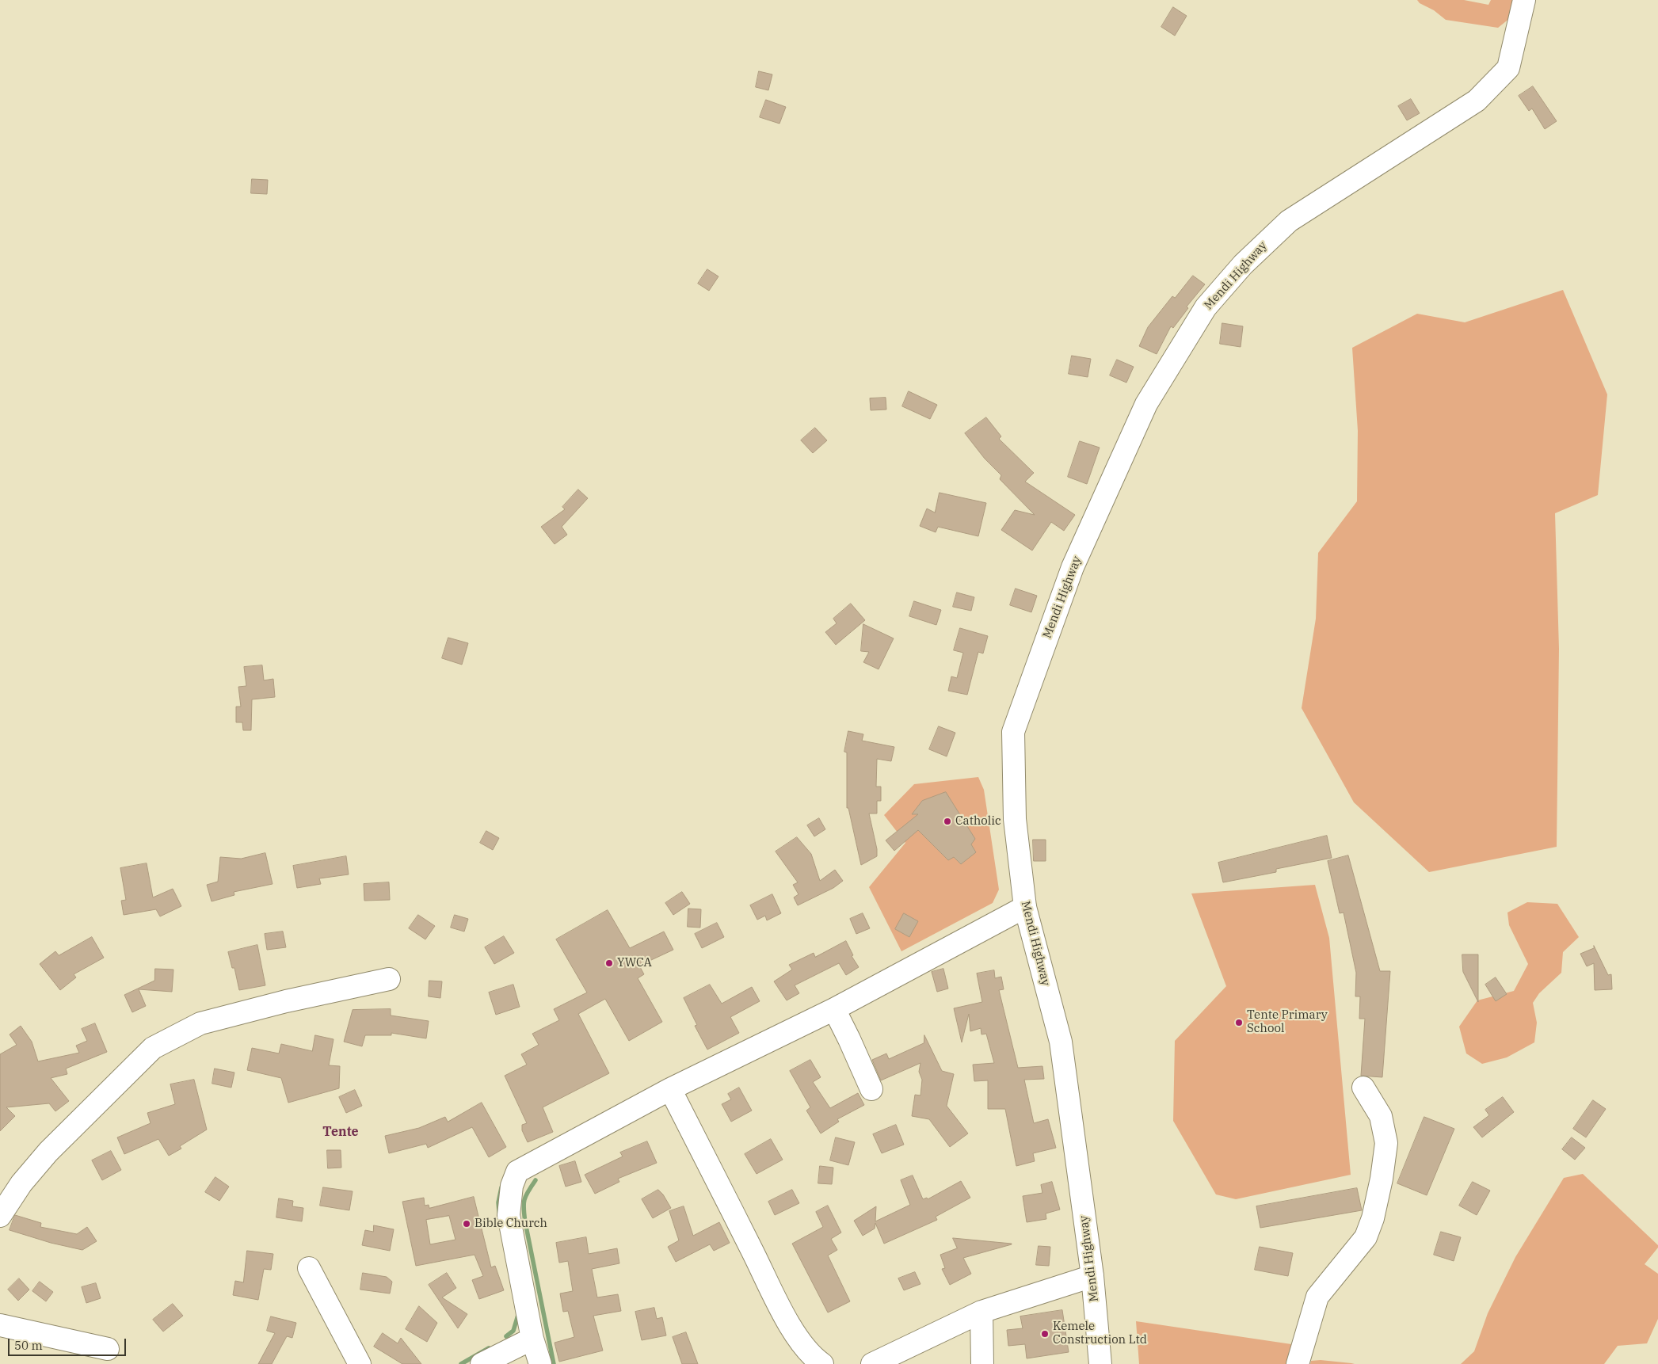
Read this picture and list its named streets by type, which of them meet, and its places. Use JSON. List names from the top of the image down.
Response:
{
  "streets": {
    "street": ["Mendi Highway"]
  },
  "districts": ["Tente"],
  "places": [
    "Catholic",
    "YWCA",
    "Tente Primary School",
    "Bible Church",
    "Kemele Construction Ltd"
  ],
  "scale_bar": "50 m"
}
